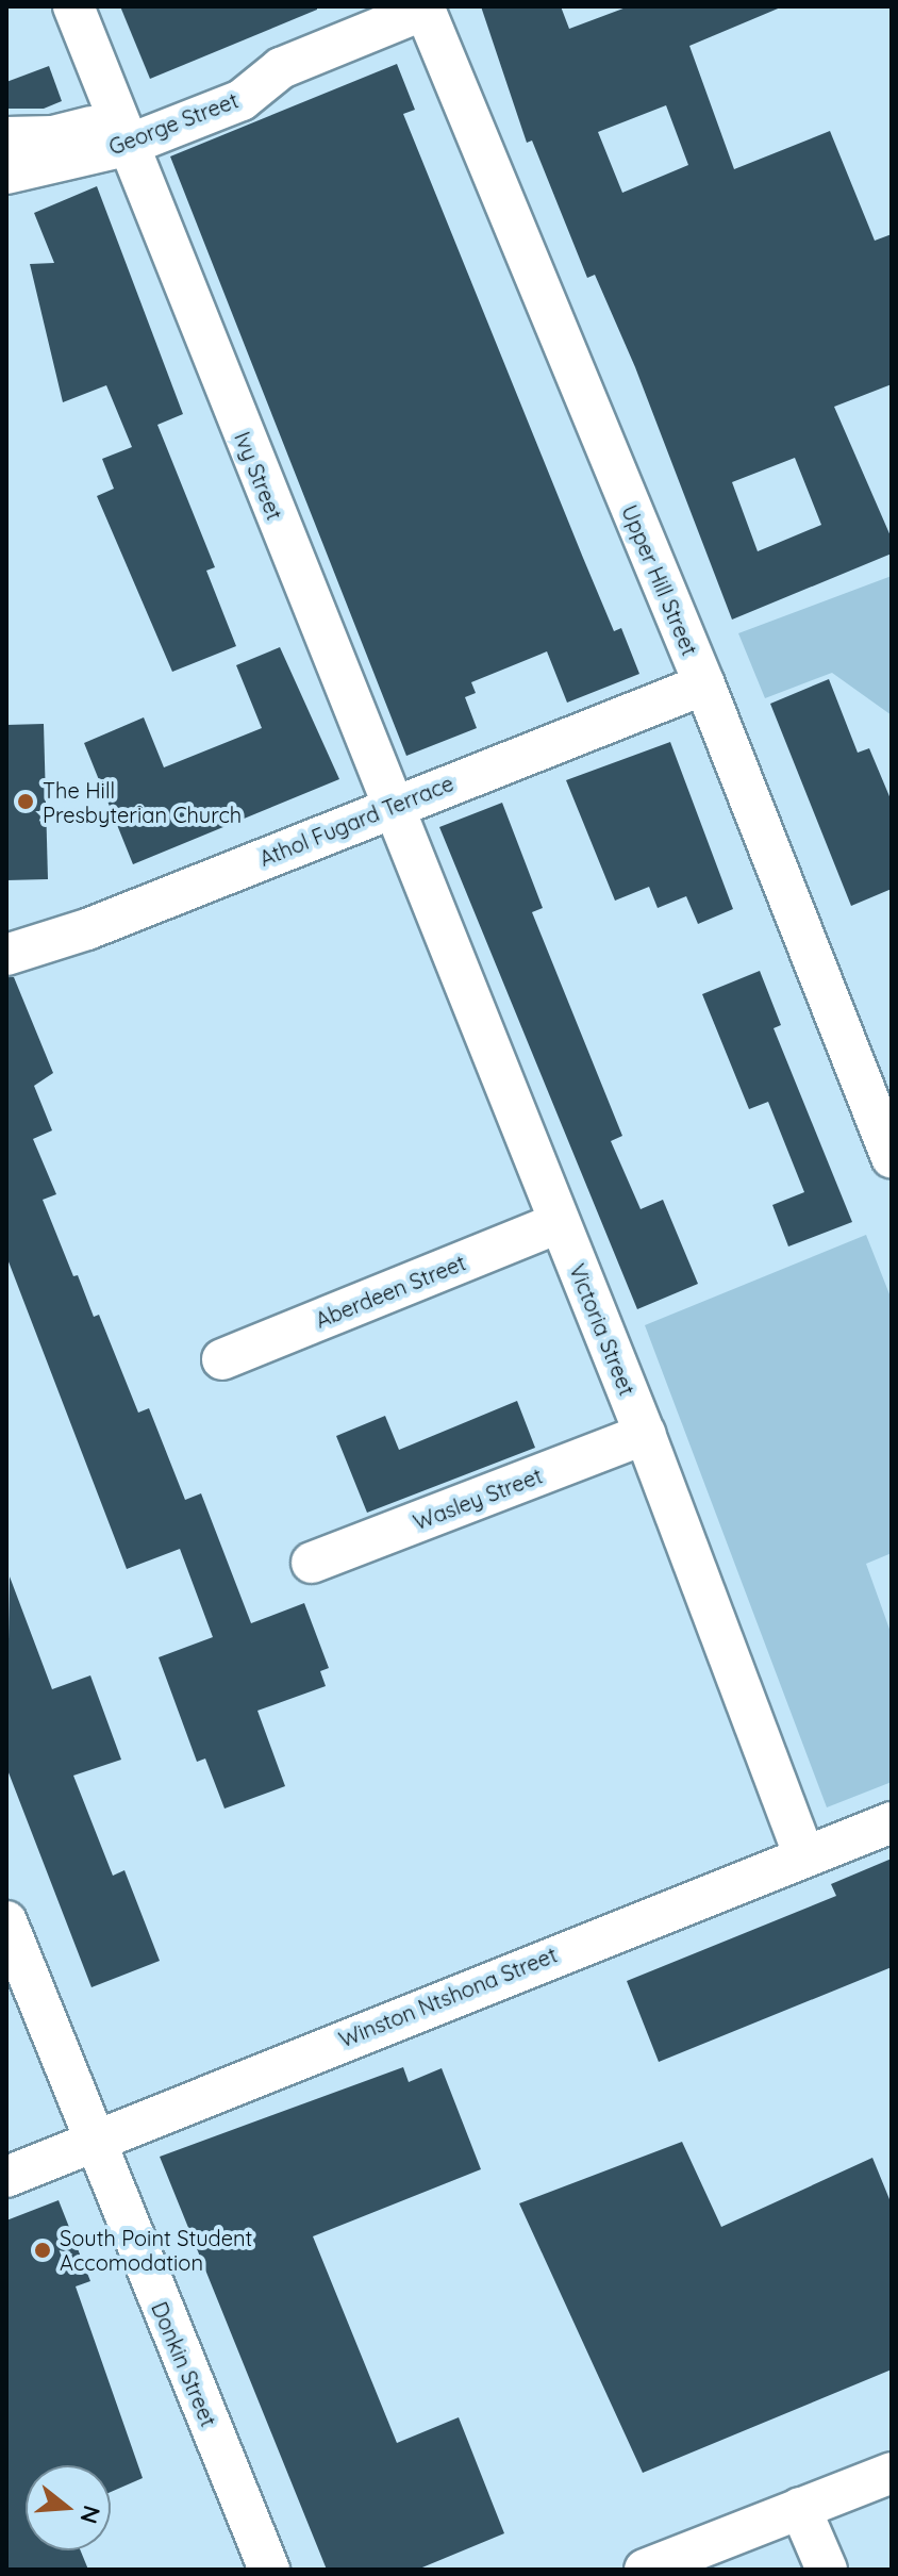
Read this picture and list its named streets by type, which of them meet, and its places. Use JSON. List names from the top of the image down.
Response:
{
  "streets": {
    "street": [
      "George Street",
      "Ivy Street",
      "Upper Hill Street",
      "Athol Fugard Terrace",
      "Aberdeen Street",
      "Victoria Street",
      "Wasley Street",
      "Winston Ntshona Street",
      "Donkin Street"
    ]
  },
  "crossings": [
    ["George Street", "Ivy Street"],
    ["George Street", "Upper Hill Street"],
    ["Ivy Street", "Athol Fugard Terrace"],
    ["Ivy Street", "Victoria Street"],
    ["Upper Hill Street", "Athol Fugard Terrace"],
    ["Athol Fugard Terrace", "Victoria Street"],
    ["Aberdeen Street", "Victoria Street"],
    ["Victoria Street", "Wasley Street"],
    ["Victoria Street", "Winston Ntshona Street"],
    ["Winston Ntshona Street", "Donkin Street"]
  ],
  "places": ["The Hill Presbyterian Church", "South Point Student Accomodation"],
  "north": "right"
}
